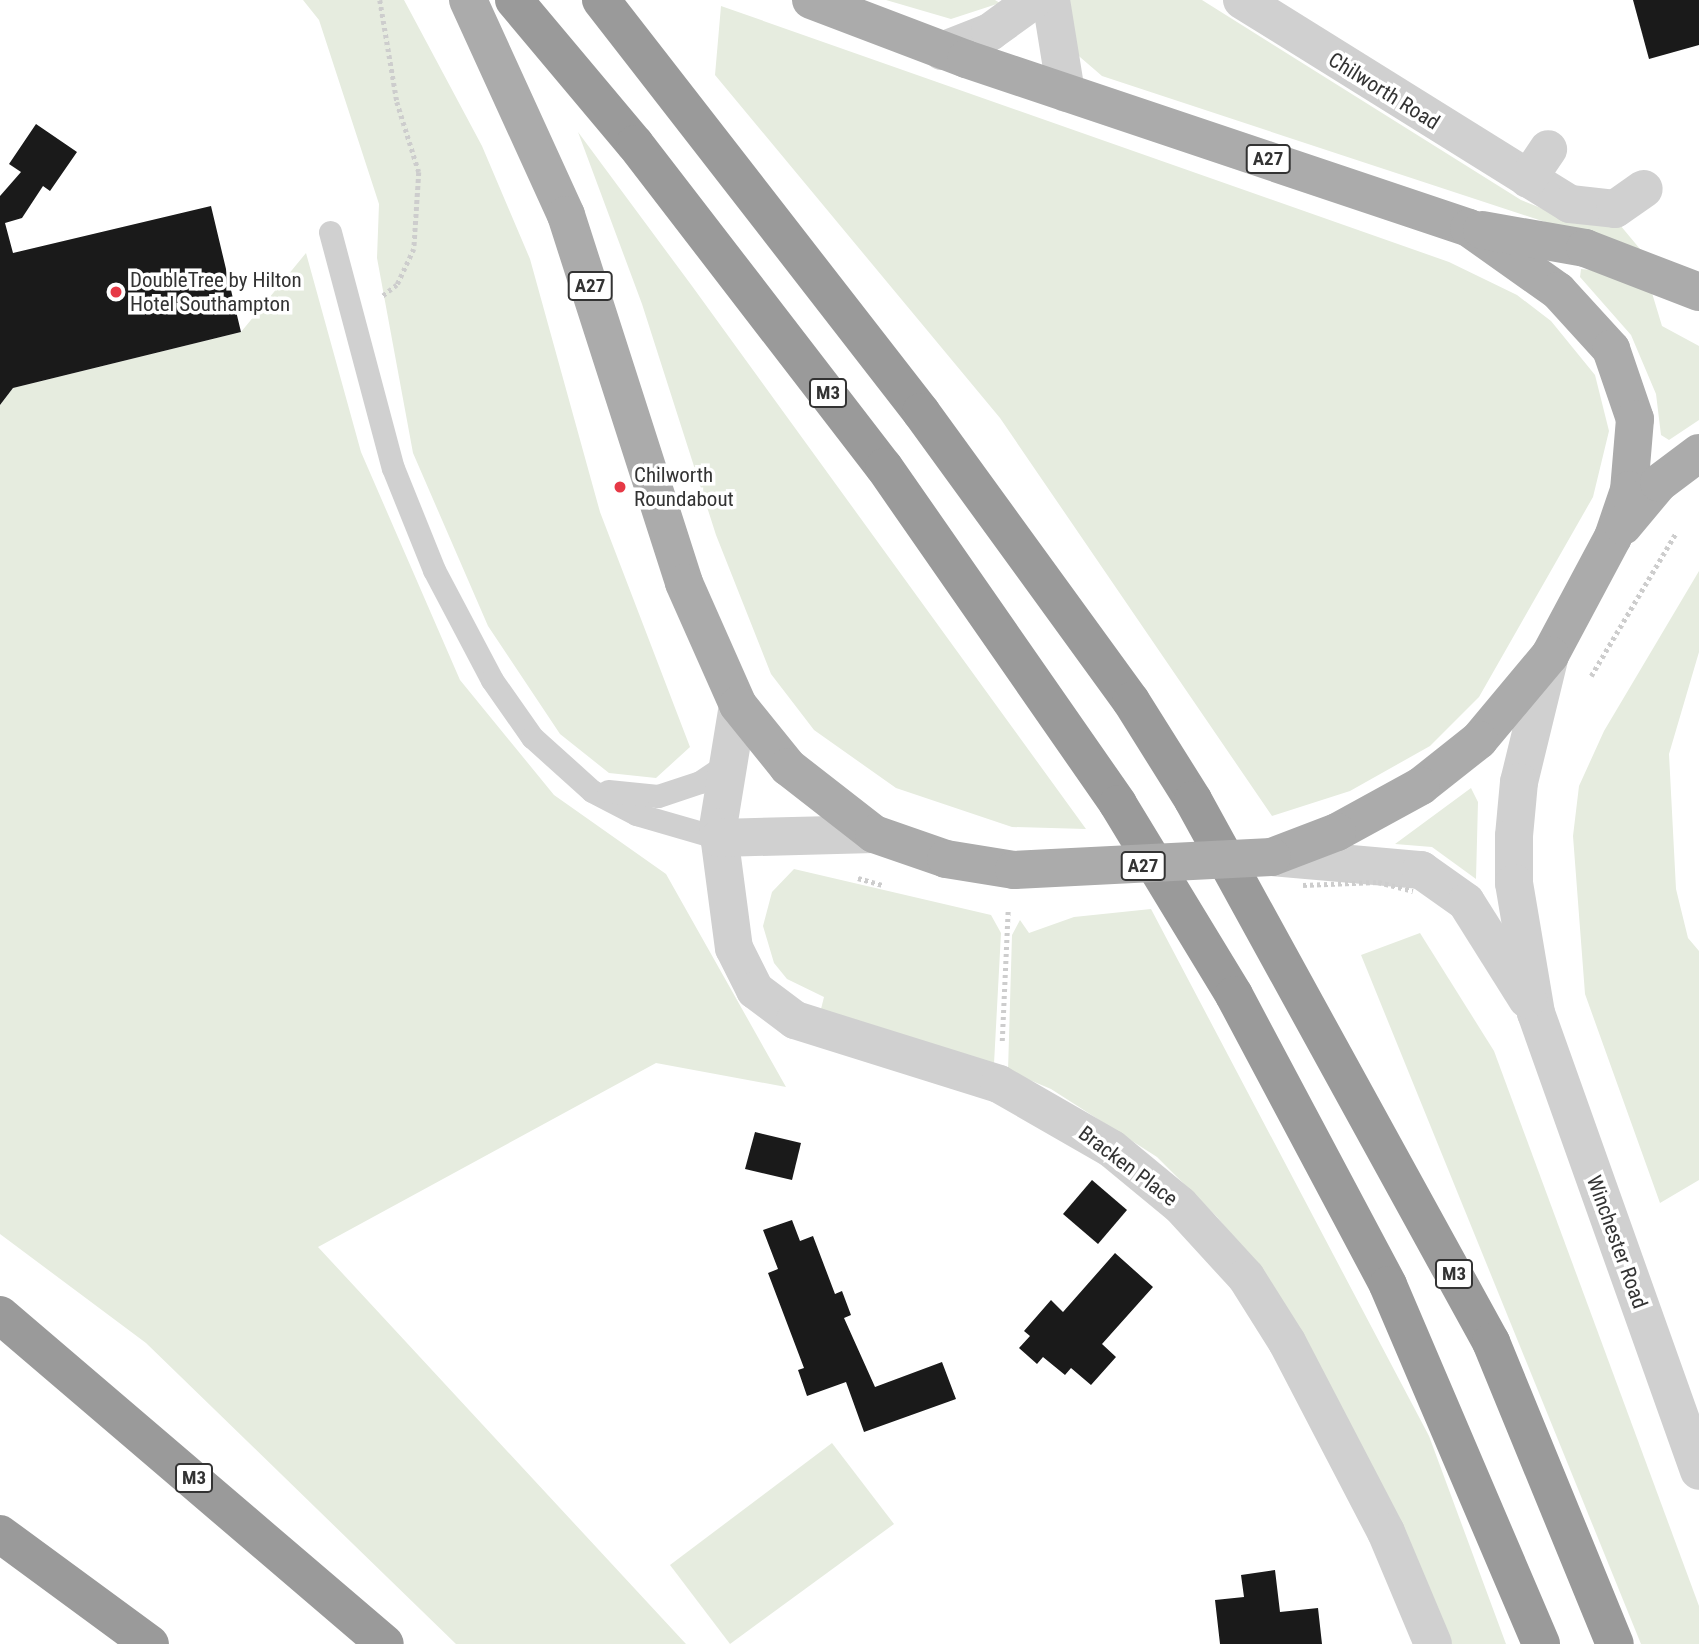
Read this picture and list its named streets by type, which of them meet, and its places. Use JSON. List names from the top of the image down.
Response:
{
  "streets": {
    "highway": ["M3"],
    "main road": ["A27"],
    "street": ["Chilworth Road", "Bracken Place", "Winchester Road"]
  },
  "crossings": [
    ["A27", "Bracken Place"],
    ["A27", "Winchester Road"]
  ],
  "places": ["DoubleTree by Hilton Hotel Southampton", "Chilworth Roundabout"]
}
